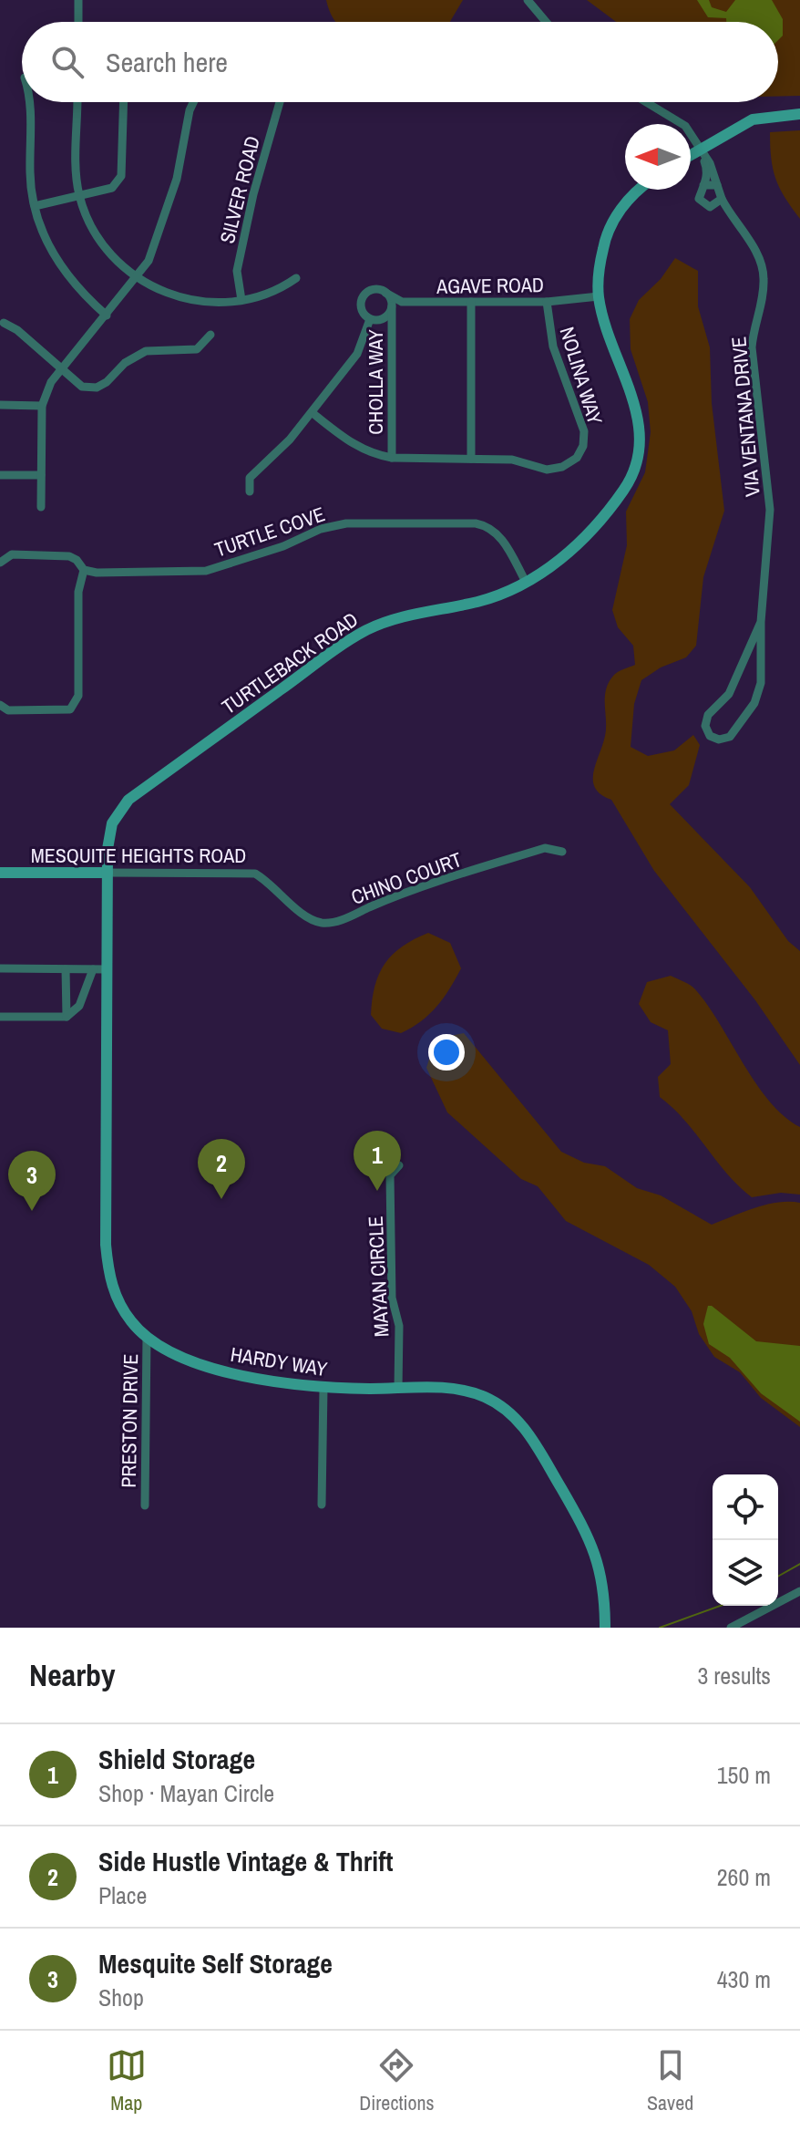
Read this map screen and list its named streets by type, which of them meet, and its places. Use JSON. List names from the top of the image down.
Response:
{
  "streets": {
    "main road": ["TURTLEBACK ROAD", "MESQUITE HEIGHTS ROAD", "HARDY WAY"],
    "street": [
      "SILVER ROAD",
      "AGAVE ROAD",
      "NOLINA WAY",
      "CHOLLA WAY",
      "VIA VENTANA DRIVE",
      "TURTLE COVE",
      "CHINO COURT",
      "MAYAN CIRCLE",
      "PRESTON DRIVE"
    ]
  },
  "crossings": [
    ["AGAVE ROAD", "NOLINA WAY"],
    ["AGAVE ROAD", "CHOLLA WAY"],
    ["AGAVE ROAD", "TURTLEBACK ROAD"],
    ["TURTLE COVE", "TURTLEBACK ROAD"],
    ["TURTLEBACK ROAD", "MESQUITE HEIGHTS ROAD"],
    ["TURTLEBACK ROAD", "HARDY WAY"],
    ["MESQUITE HEIGHTS ROAD", "CHINO COURT"],
    ["MESQUITE HEIGHTS ROAD", "HARDY WAY"],
    ["MAYAN CIRCLE", "HARDY WAY"],
    ["HARDY WAY", "PRESTON DRIVE"]
  ],
  "north": "left",
  "page": {
    "search": "Search here",
    "pins": ["1", "2", "3"],
    "heading": ["Nearby", "3 results"],
    "list": [
      {
        "mark": "1",
        "name": "Shield Storage",
        "note": "Shop · Mayan Circle",
        "value": "150 m"
      },
      {
        "mark": "2",
        "name": "Side Hustle Vintage & Thrift",
        "note": "Place",
        "value": "260 m"
      },
      {
        "mark": "3",
        "name": "Mesquite Self Storage",
        "note": "Shop",
        "value": "430 m"
      }
    ],
    "nav": ["Map", "Directions", "Saved"]
  }
}
